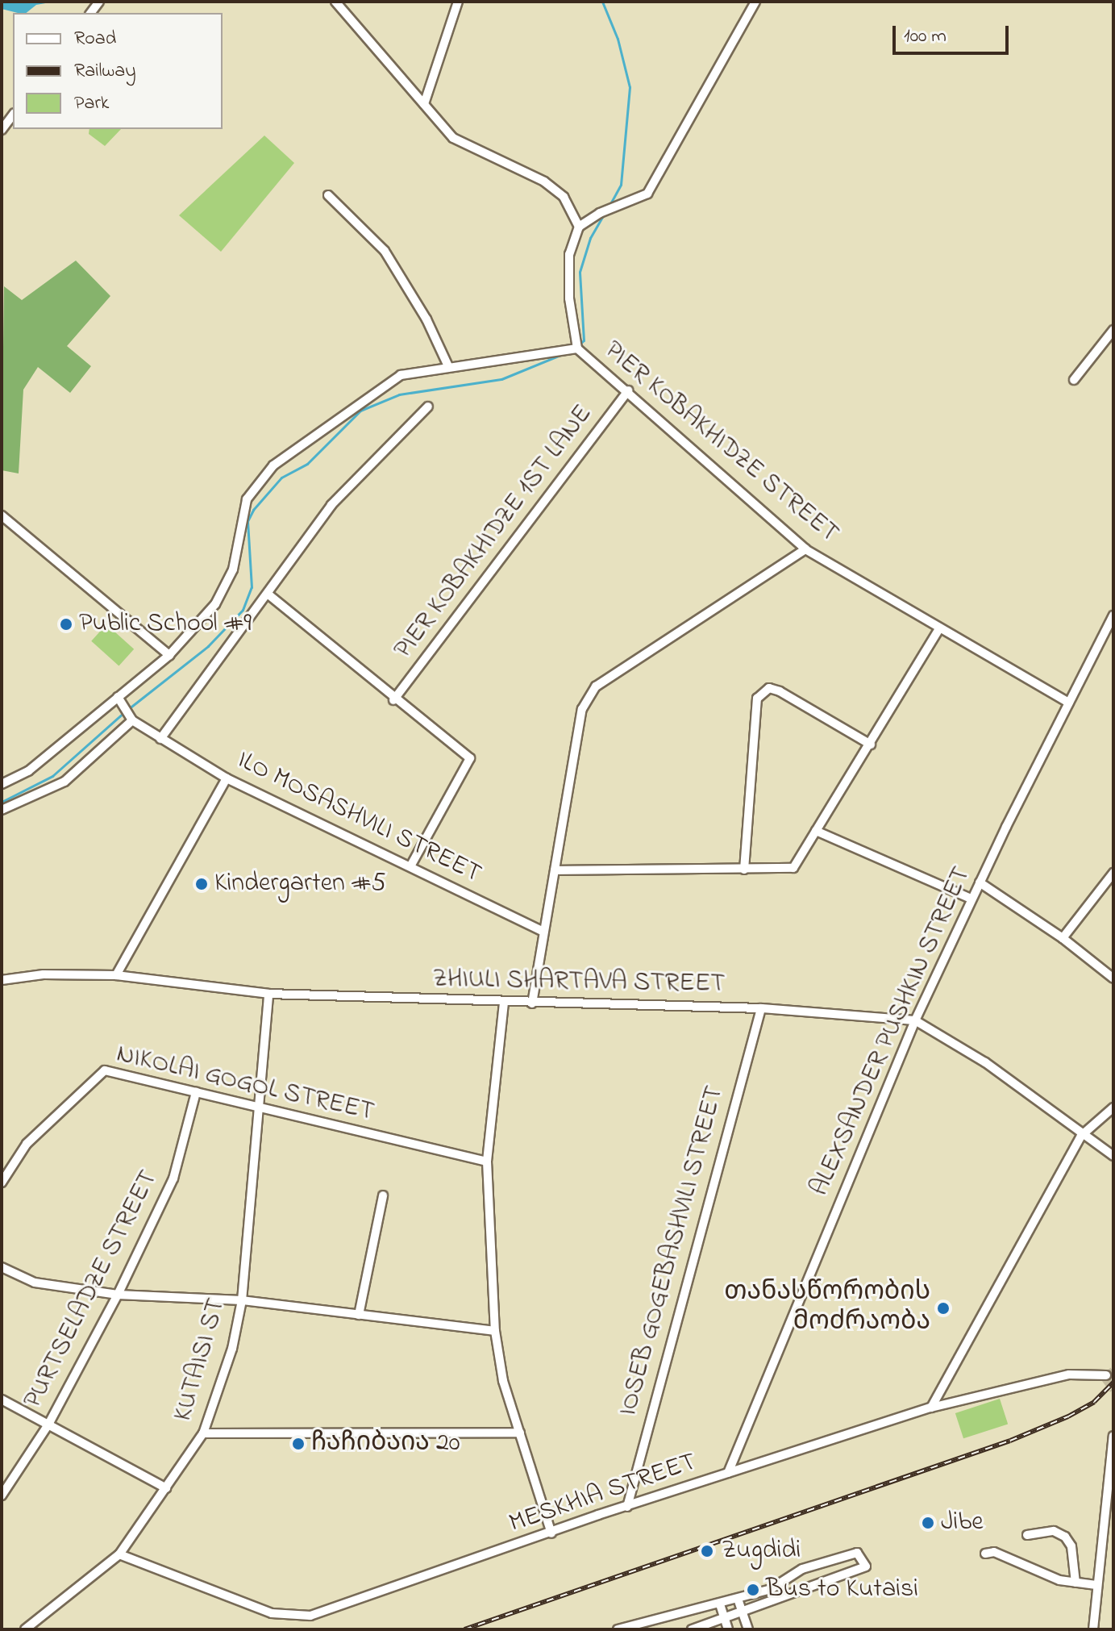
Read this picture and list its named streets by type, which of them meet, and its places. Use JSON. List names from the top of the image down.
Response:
{
  "streets": {
    "street": [
      "PIER KOBAKHIDZE STREET",
      "PIER KOBAKHIDZE 1ST LANE",
      "ILO MOSASHVILI STREET",
      "ZHIULI SHARTAVA STREET",
      "ALEXSANDER PUSHKIN STREET",
      "NIKOLAI GOGOL STREET",
      "IOSEB GOGEBASHVILI STREET",
      "PURTSELADZE STREET",
      "KUTAISI ST",
      "MESKHIA STREET"
    ]
  },
  "crossings": [
    ["PIER KOBAKHIDZE STREET", "PIER KOBAKHIDZE 1ST LANE"],
    ["PIER KOBAKHIDZE STREET", "ALEXSANDER PUSHKIN STREET"],
    ["ZHIULI SHARTAVA STREET", "ALEXSANDER PUSHKIN STREET"],
    ["ZHIULI SHARTAVA STREET", "IOSEB GOGEBASHVILI STREET"],
    ["ZHIULI SHARTAVA STREET", "KUTAISI ST"],
    ["ALEXSANDER PUSHKIN STREET", "MESKHIA STREET"],
    ["NIKOLAI GOGOL STREET", "PURTSELADZE STREET"],
    ["NIKOLAI GOGOL STREET", "KUTAISI ST"],
    ["IOSEB GOGEBASHVILI STREET", "MESKHIA STREET"],
    ["KUTAISI ST", "MESKHIA STREET"]
  ],
  "places": [
    "Public School #9",
    "Kindergarten #5",
    "თანასწორობის მოძრაობა",
    "ჩაჩიბაია 20",
    "Jibe",
    "Zugdidi",
    "Bus to Kutaisi"
  ],
  "legend": ["Road", "Railway", "Park"],
  "scale_bar": "100 m"
}
